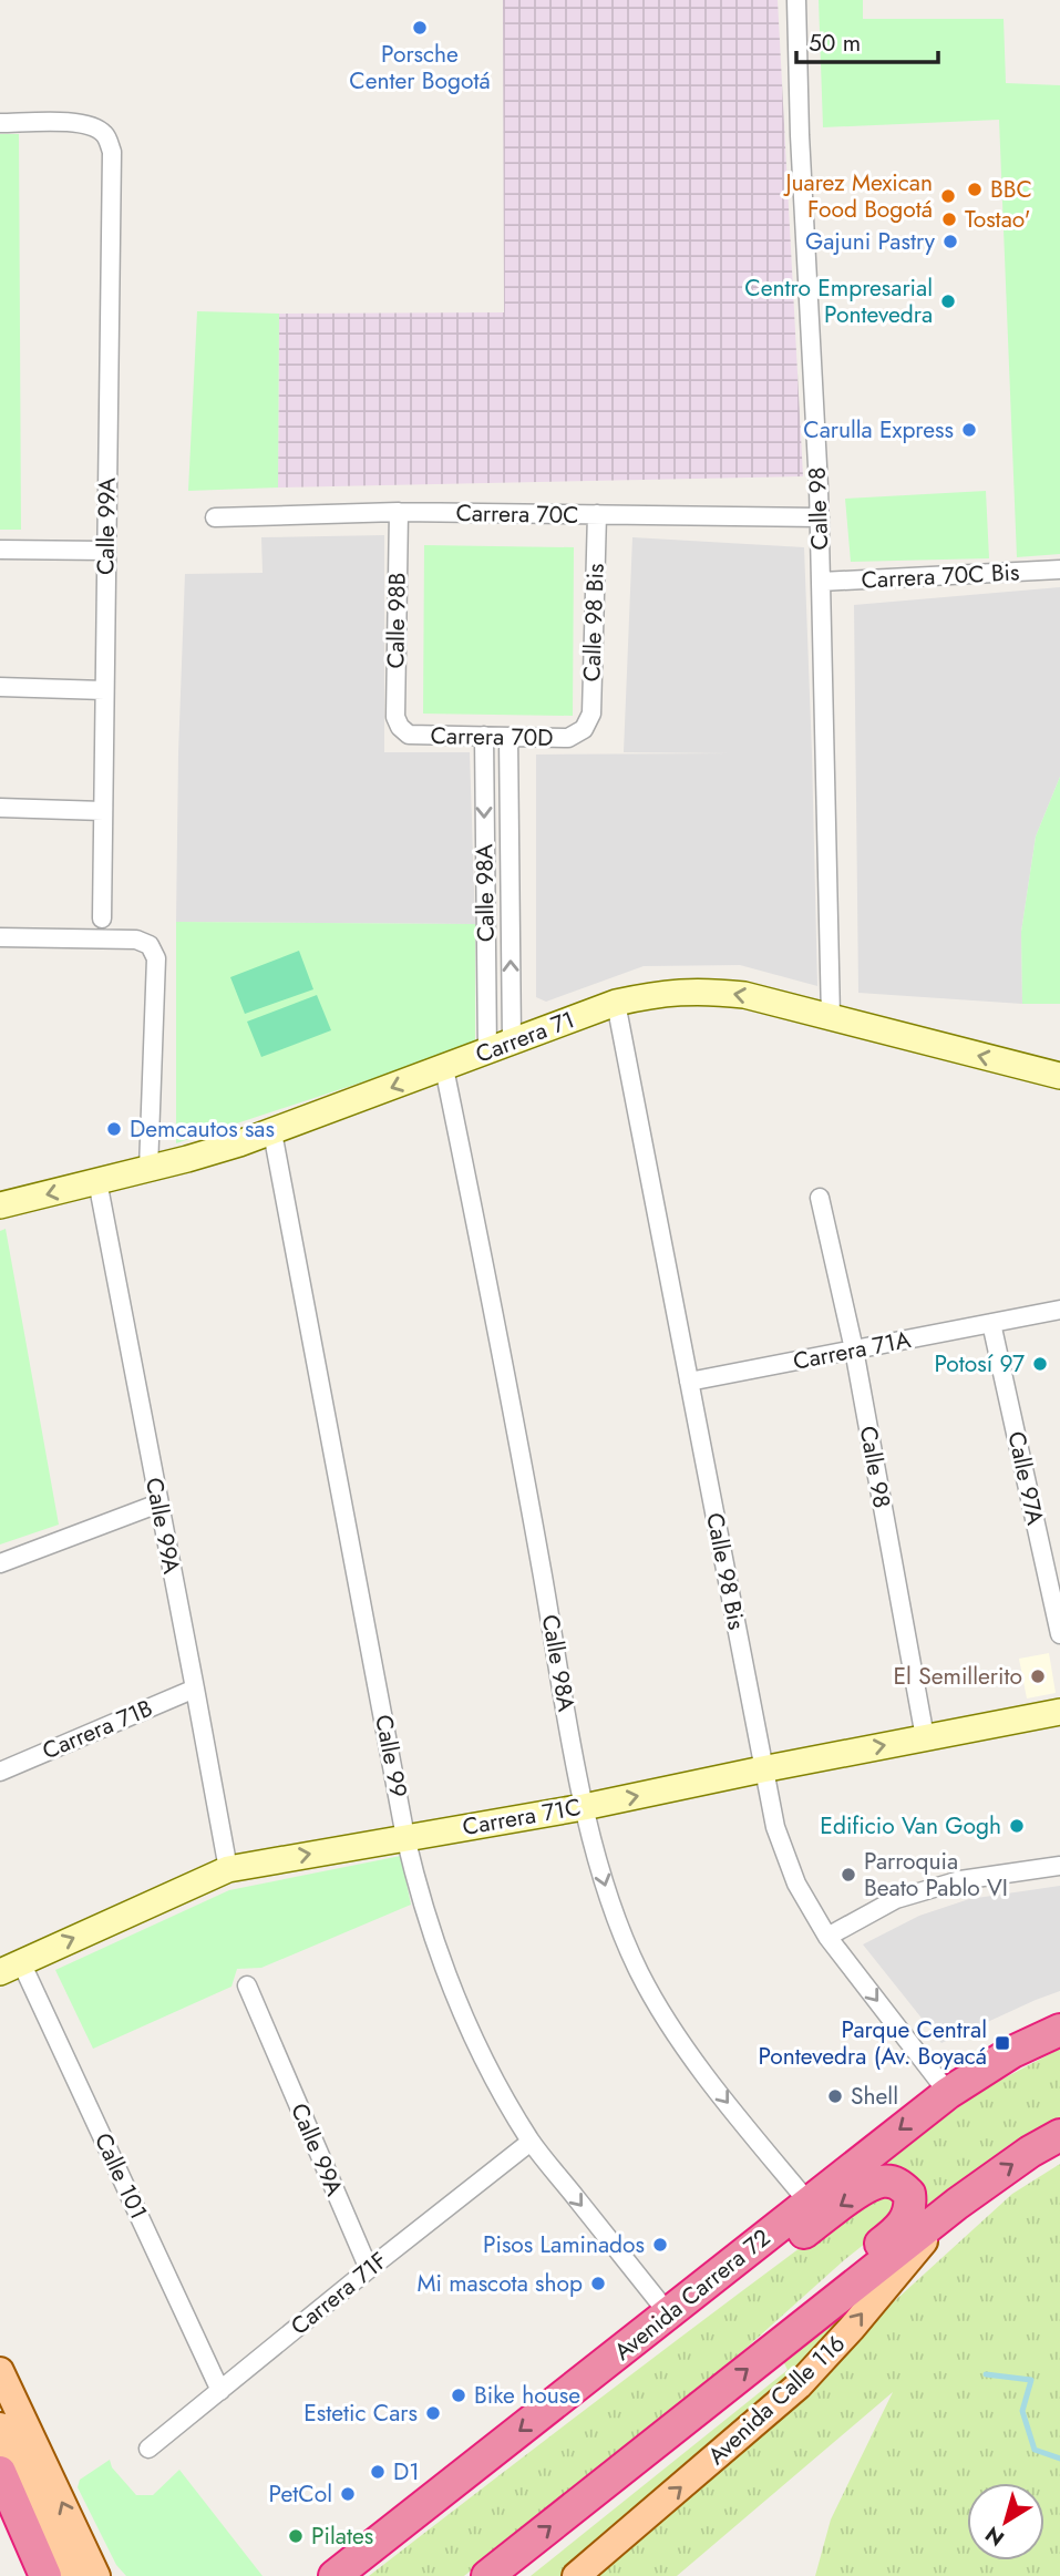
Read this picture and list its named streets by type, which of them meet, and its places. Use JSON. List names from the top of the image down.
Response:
{
  "streets": {
    "highway": ["Avenida Carrera 72"],
    "main road": ["Avenida Calle 116"],
    "street": [
      "Calle 98",
      "Carrera 70C",
      "Calle 99A",
      "Carrera 70C Bis",
      "Calle 98B",
      "Calle 98 Bis",
      "Carrera 70D",
      "Calle 98A",
      "Carrera 71",
      "Carrera 71A",
      "Calle 97A",
      "Carrera 71B",
      "Calle 99",
      "Carrera 71C",
      "Calle 101",
      "Carrera 71F"
    ]
  },
  "crossings": [
    ["Calle 98", "Carrera 70C"],
    ["Calle 98", "Carrera 70C Bis"],
    ["Calle 98", "Carrera 71"],
    ["Calle 98", "Carrera 71A"],
    ["Calle 98", "Carrera 71C"],
    ["Carrera 70C", "Calle 98B"],
    ["Carrera 70C", "Calle 98 Bis"],
    ["Calle 99A", "Carrera 71"],
    ["Calle 99A", "Carrera 71B"],
    ["Calle 99A", "Carrera 71C"],
    ["Calle 99A", "Carrera 71F"],
    ["Calle 98B", "Carrera 70D"],
    ["Calle 98 Bis", "Carrera 70D"],
    ["Calle 98 Bis", "Carrera 71"],
    ["Calle 98 Bis", "Carrera 71A"],
    ["Calle 98 Bis", "Carrera 71C"],
    ["Calle 98 Bis", "Avenida Carrera 72"],
    ["Carrera 70D", "Calle 98A"],
    ["Calle 98A", "Carrera 71"],
    ["Calle 98A", "Carrera 71C"],
    ["Calle 98A", "Avenida Carrera 72"],
    ["Carrera 71", "Calle 99"],
    ["Carrera 71A", "Calle 97A"],
    ["Calle 99", "Carrera 71C"],
    ["Calle 99", "Carrera 71F"],
    ["Calle 99", "Avenida Carrera 72"],
    ["Carrera 71C", "Calle 101"],
    ["Calle 101", "Carrera 71F"]
  ],
  "one_way": ["Carrera 71", "Carrera 71C", "Avenida Calle 116"],
  "places": {
    "other": [
      "Porsche Center Bogotá",
      "BBC",
      "Juarez Mexican Food Bogotá",
      "Tostao'",
      "Gajuni Pastry",
      "Centro Empresarial Pontevedra",
      "Carulla Express",
      "Demcautos sas",
      "Potosí 97",
      "El Semillerito",
      "Edificio Van Gogh",
      "Parroquia Beato Pablo VI",
      "Shell",
      "Pisos Laminados",
      "Mi mascota shop",
      "Bike house",
      "Estetic Cars",
      "D1",
      "PetCol",
      "Pilates"
    ],
    "transit": ["Parque Central Pontevedra (Av. Boyacá"]
  },
  "scale_bar": "50 m",
  "north": "bottom left"
}
